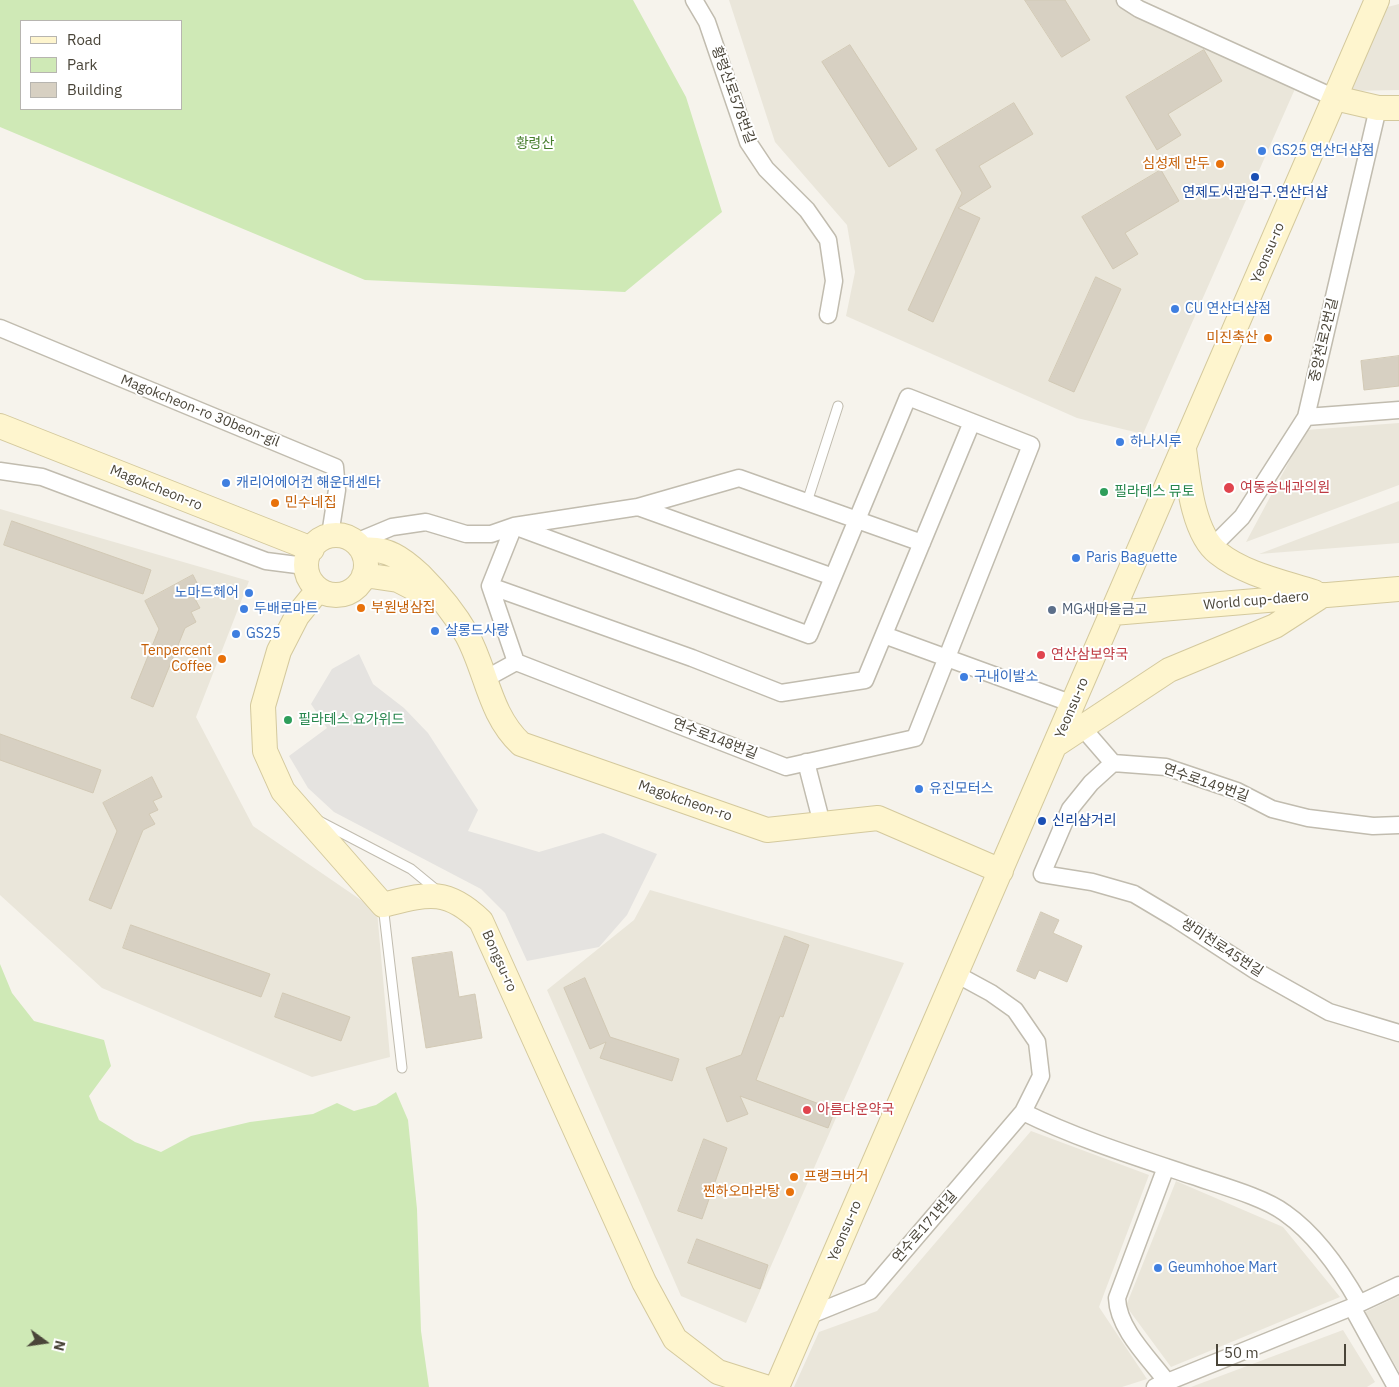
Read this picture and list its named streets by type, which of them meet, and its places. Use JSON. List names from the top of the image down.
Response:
{
  "streets": {
    "street": [
      "황령산로578번길",
      "Yeonsu-ro",
      "중앙천로2번길",
      "Magokcheon-ro 30beon-gil",
      "Magokcheon-ro",
      "World cup-daero",
      "연수로148번길",
      "연수로149번길",
      "쌍미천로45번길",
      "Bongsu-ro",
      "연수로171번길"
    ]
  },
  "crossings": [
    ["Yeonsu-ro", "Magokcheon-ro"],
    ["Yeonsu-ro", "World cup-daero"],
    ["Yeonsu-ro", "연수로171번길"],
    ["Magokcheon-ro 30beon-gil", "Magokcheon-ro"],
    ["연수로149번길", "쌍미천로45번길"]
  ],
  "parks": ["황령산"],
  "places": [
    "GS25 연산더샵점",
    "심성제 만두",
    "연제도서관입구.연산더샵",
    "CU 연산더샵점",
    "미진축산",
    "하나시루",
    "캐리어에어컨 해운대센타",
    "여동승내과의원",
    "필라테스 뮤토",
    "민수네집",
    "Paris Baguette",
    "노마드헤어",
    "부원냉삼집",
    "두배로마트",
    "MG새마을금고",
    "살롱드사랑",
    "GS25",
    "연산삼보약국",
    "Tenpercent Coffee",
    "구내이발소",
    "필라테스 요가위드",
    "유진모터스",
    "신리삼거리",
    "아름다운약국",
    "프랭크버거",
    "찐하오마라탕",
    "Geumhohoe Mart"
  ],
  "legend": ["Road", "Park", "Building"],
  "scale_bar": "50 m",
  "north": "right"
}
